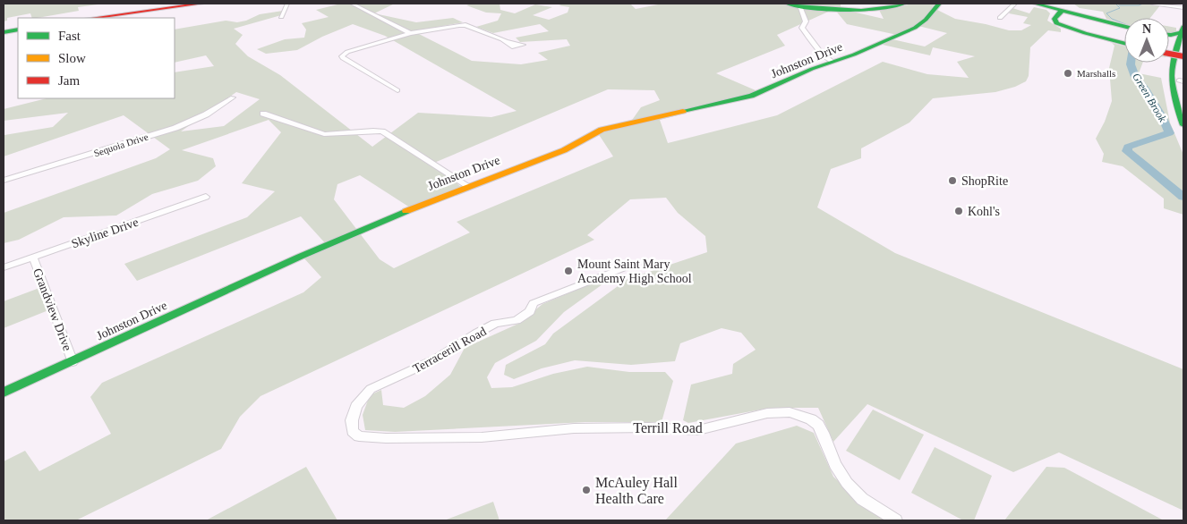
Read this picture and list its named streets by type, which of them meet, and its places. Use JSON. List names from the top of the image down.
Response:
{
  "streets": {
    "main road": ["Johnston Drive"],
    "street": [
      "Sequoia Drive",
      "Skyline Drive",
      "Grandview Drive",
      "Terracerill Road",
      "Terrill Road"
    ]
  },
  "crossings": [
    ["Johnston Drive", "Grandview Drive"],
    ["Skyline Drive", "Grandview Drive"],
    ["Terracerill Road", "Terrill Road"]
  ],
  "water": ["Green Brook"],
  "places": [
    "Marshalls",
    "ShopRite",
    "Kohl's",
    "Mount Saint Mary Academy High School",
    "McAuley Hall Health Care"
  ],
  "legend": ["Fast", "Slow", "Jam"],
  "north": "top"
}
